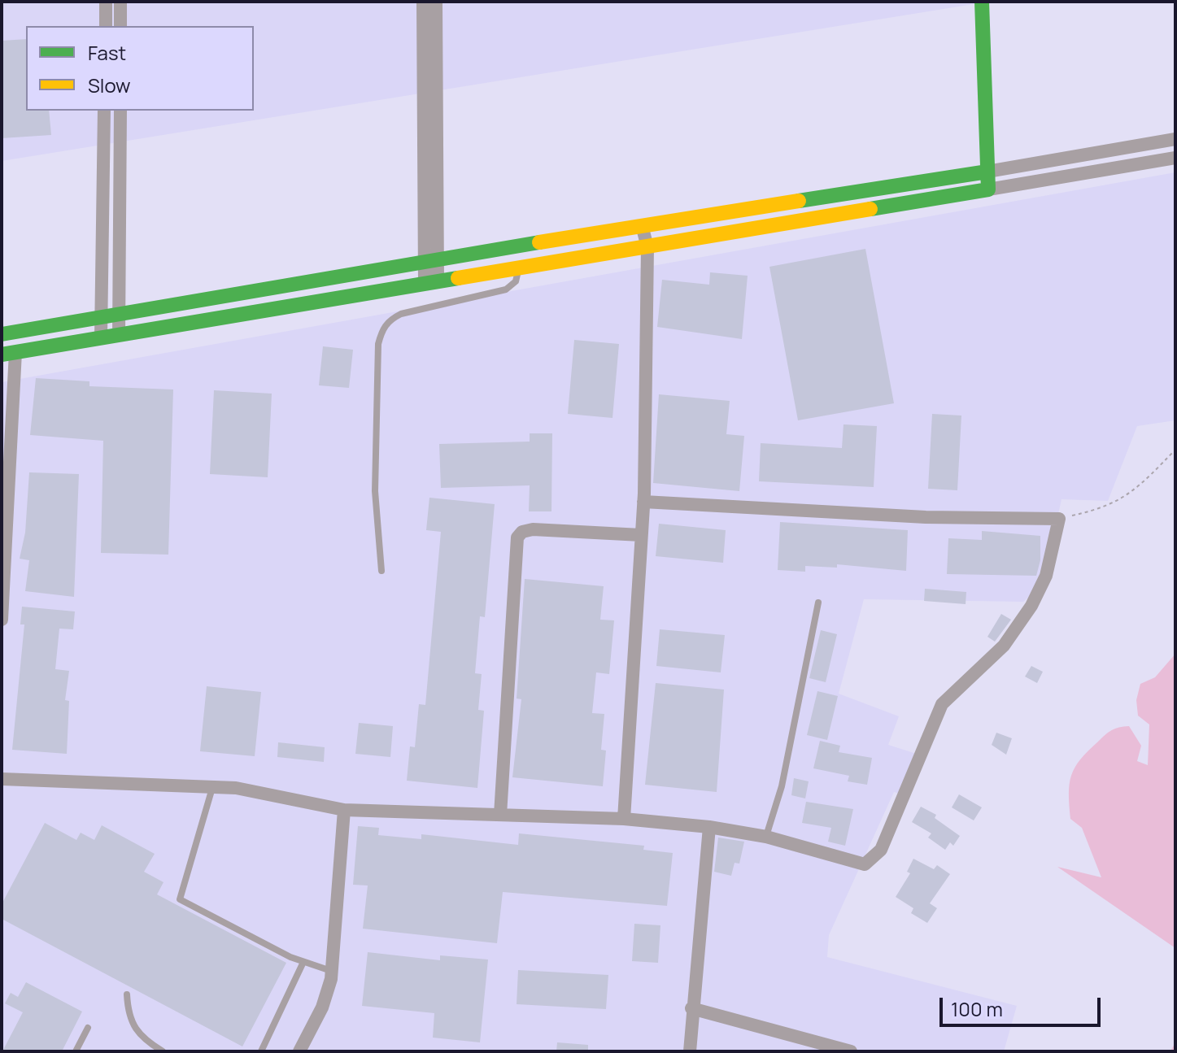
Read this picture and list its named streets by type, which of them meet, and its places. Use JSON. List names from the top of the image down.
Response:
{
  "legend": ["Fast", "Slow"],
  "scale_bar": "100 m"
}
